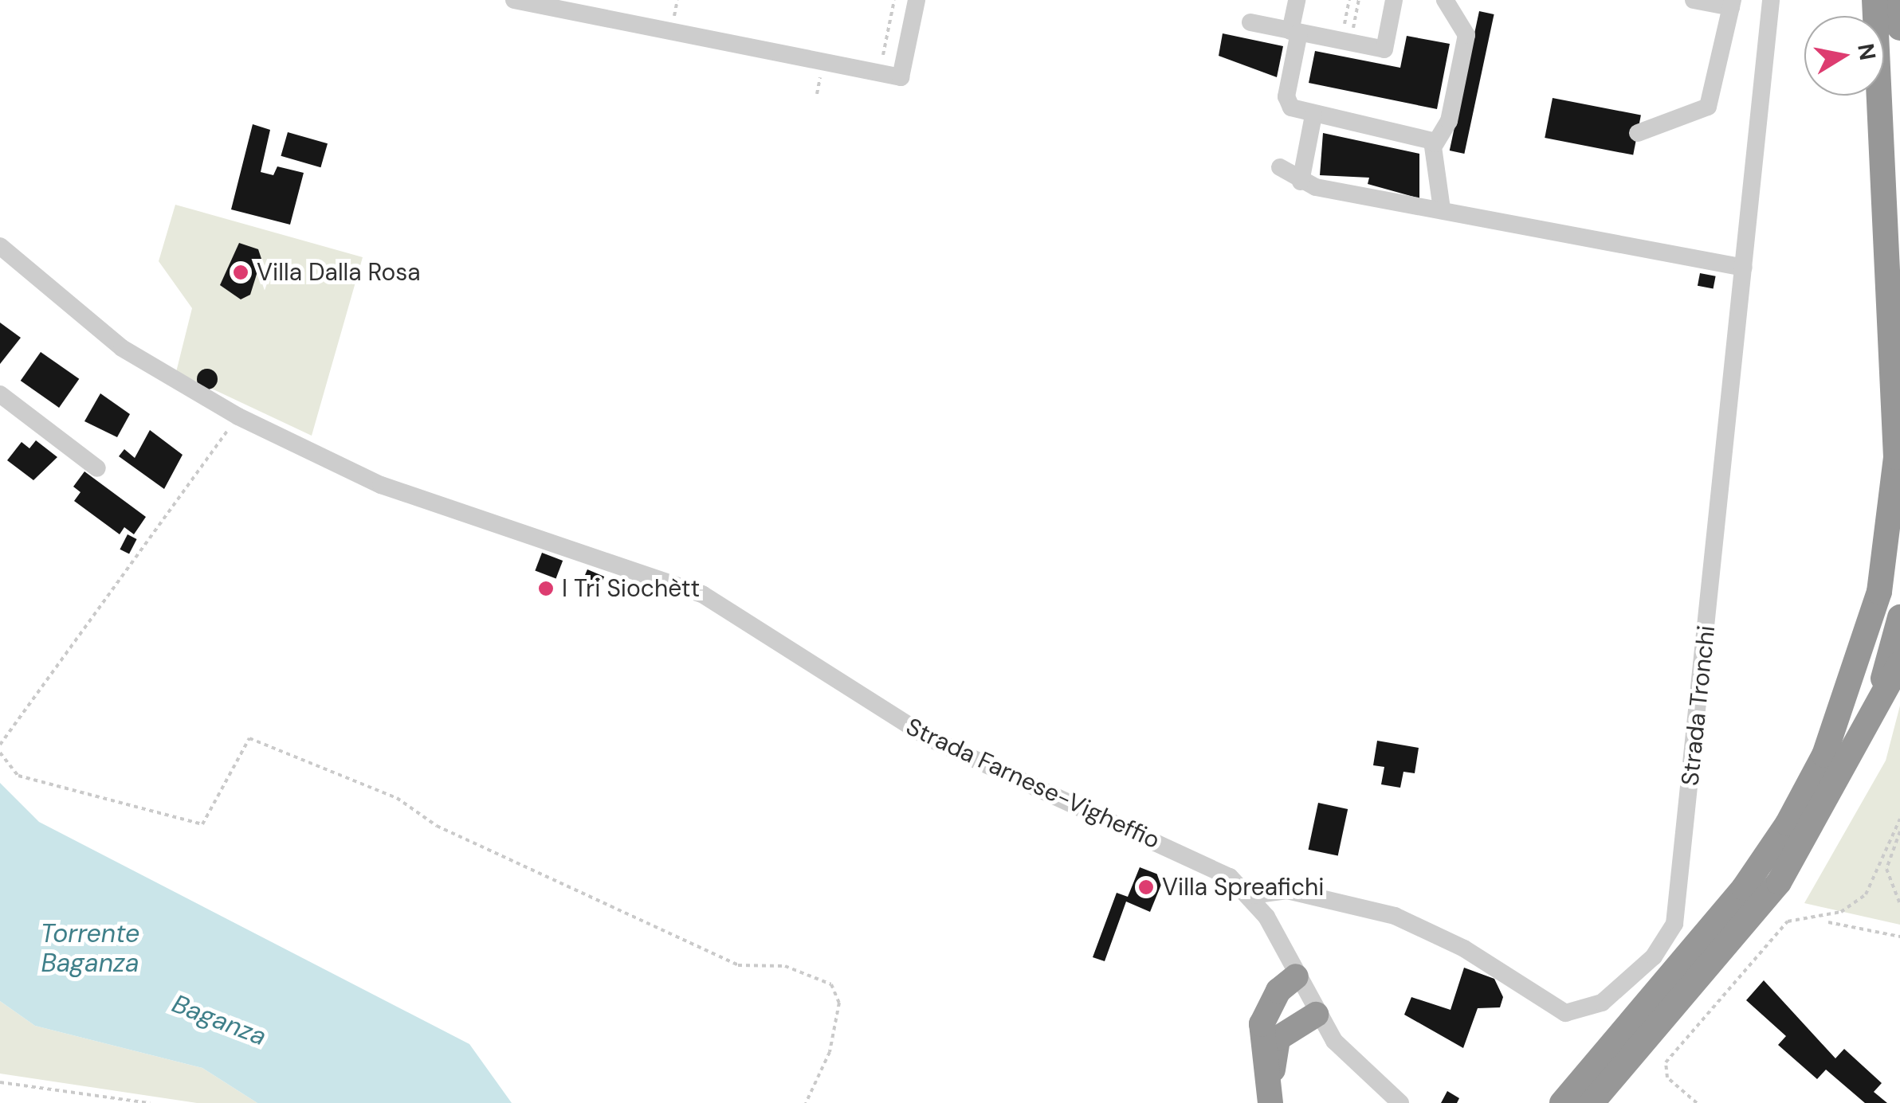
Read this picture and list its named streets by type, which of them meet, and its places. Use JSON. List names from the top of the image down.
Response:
{
  "streets": {
    "street": ["Strada Tronchi", "Strada Farnese-Vigheffio"]
  },
  "crossings": [
    ["Strada Tronchi", "Strada Farnese-Vigheffio"]
  ],
  "water": ["Torrente Baganza", "Baganza"],
  "places": ["Villa Dalla Rosa", "I Tri Siochètt", "Villa Spreafichi"],
  "north": "right"
}
